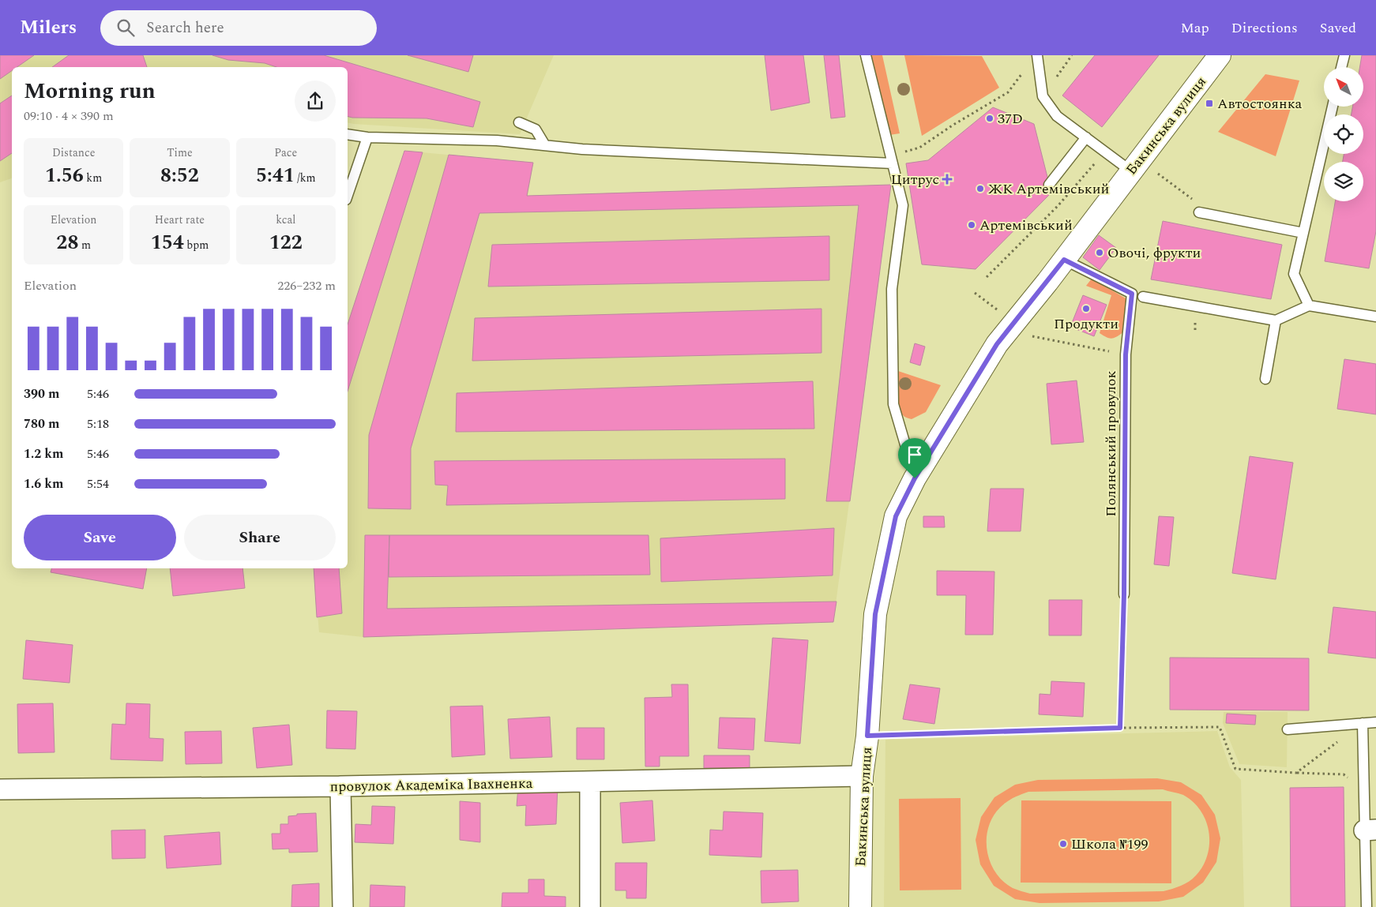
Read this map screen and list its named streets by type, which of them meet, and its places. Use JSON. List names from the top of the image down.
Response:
{
  "streets": {
    "street": ["Бакинська вулиця", "провулок Академіка Івахненка"],
    "lane": ["Полянський провулок"]
  },
  "crossings": [
    ["Бакинська вулиця", "Полянський провулок"],
    ["Бакинська вулиця", "провулок Академіка Івахненка"]
  ],
  "places": {
    "transit": ["Автостоянка"],
    "other": [
      "37D",
      "ЖК Артемівський",
      "Артемівський",
      "Овочі, фрукти",
      "Продукти",
      "Школа №199"
    ],
    "health": ["Цитрус"]
  },
  "north": "top left",
  "page": {
    "header": "Milers",
    "search": "Search here",
    "nav": ["Map", "Directions", "Saved"],
    "heading": ["Morning run", "09:10 · 4 × 390 m"],
    "stats": [
      ["Distance", "1.56 km"],
      ["Time", "8:52"],
      ["Pace", "5:41 /km"],
      ["Elevation", "28 m"],
      ["Heart rate", "154 bpm"],
      ["kcal", "122"]
    ],
    "chart": ["Elevation", "226–232 m"],
    "list": [
      {
        "name": "390 m",
        "note": "5:46"
      },
      {
        "name": "780 m",
        "note": "5:18"
      },
      {
        "name": "1.2 km",
        "note": "5:46"
      },
      {
        "name": "1.6 km",
        "note": "5:54"
      }
    ],
    "buttons": ["Save", "Share"]
  }
}
